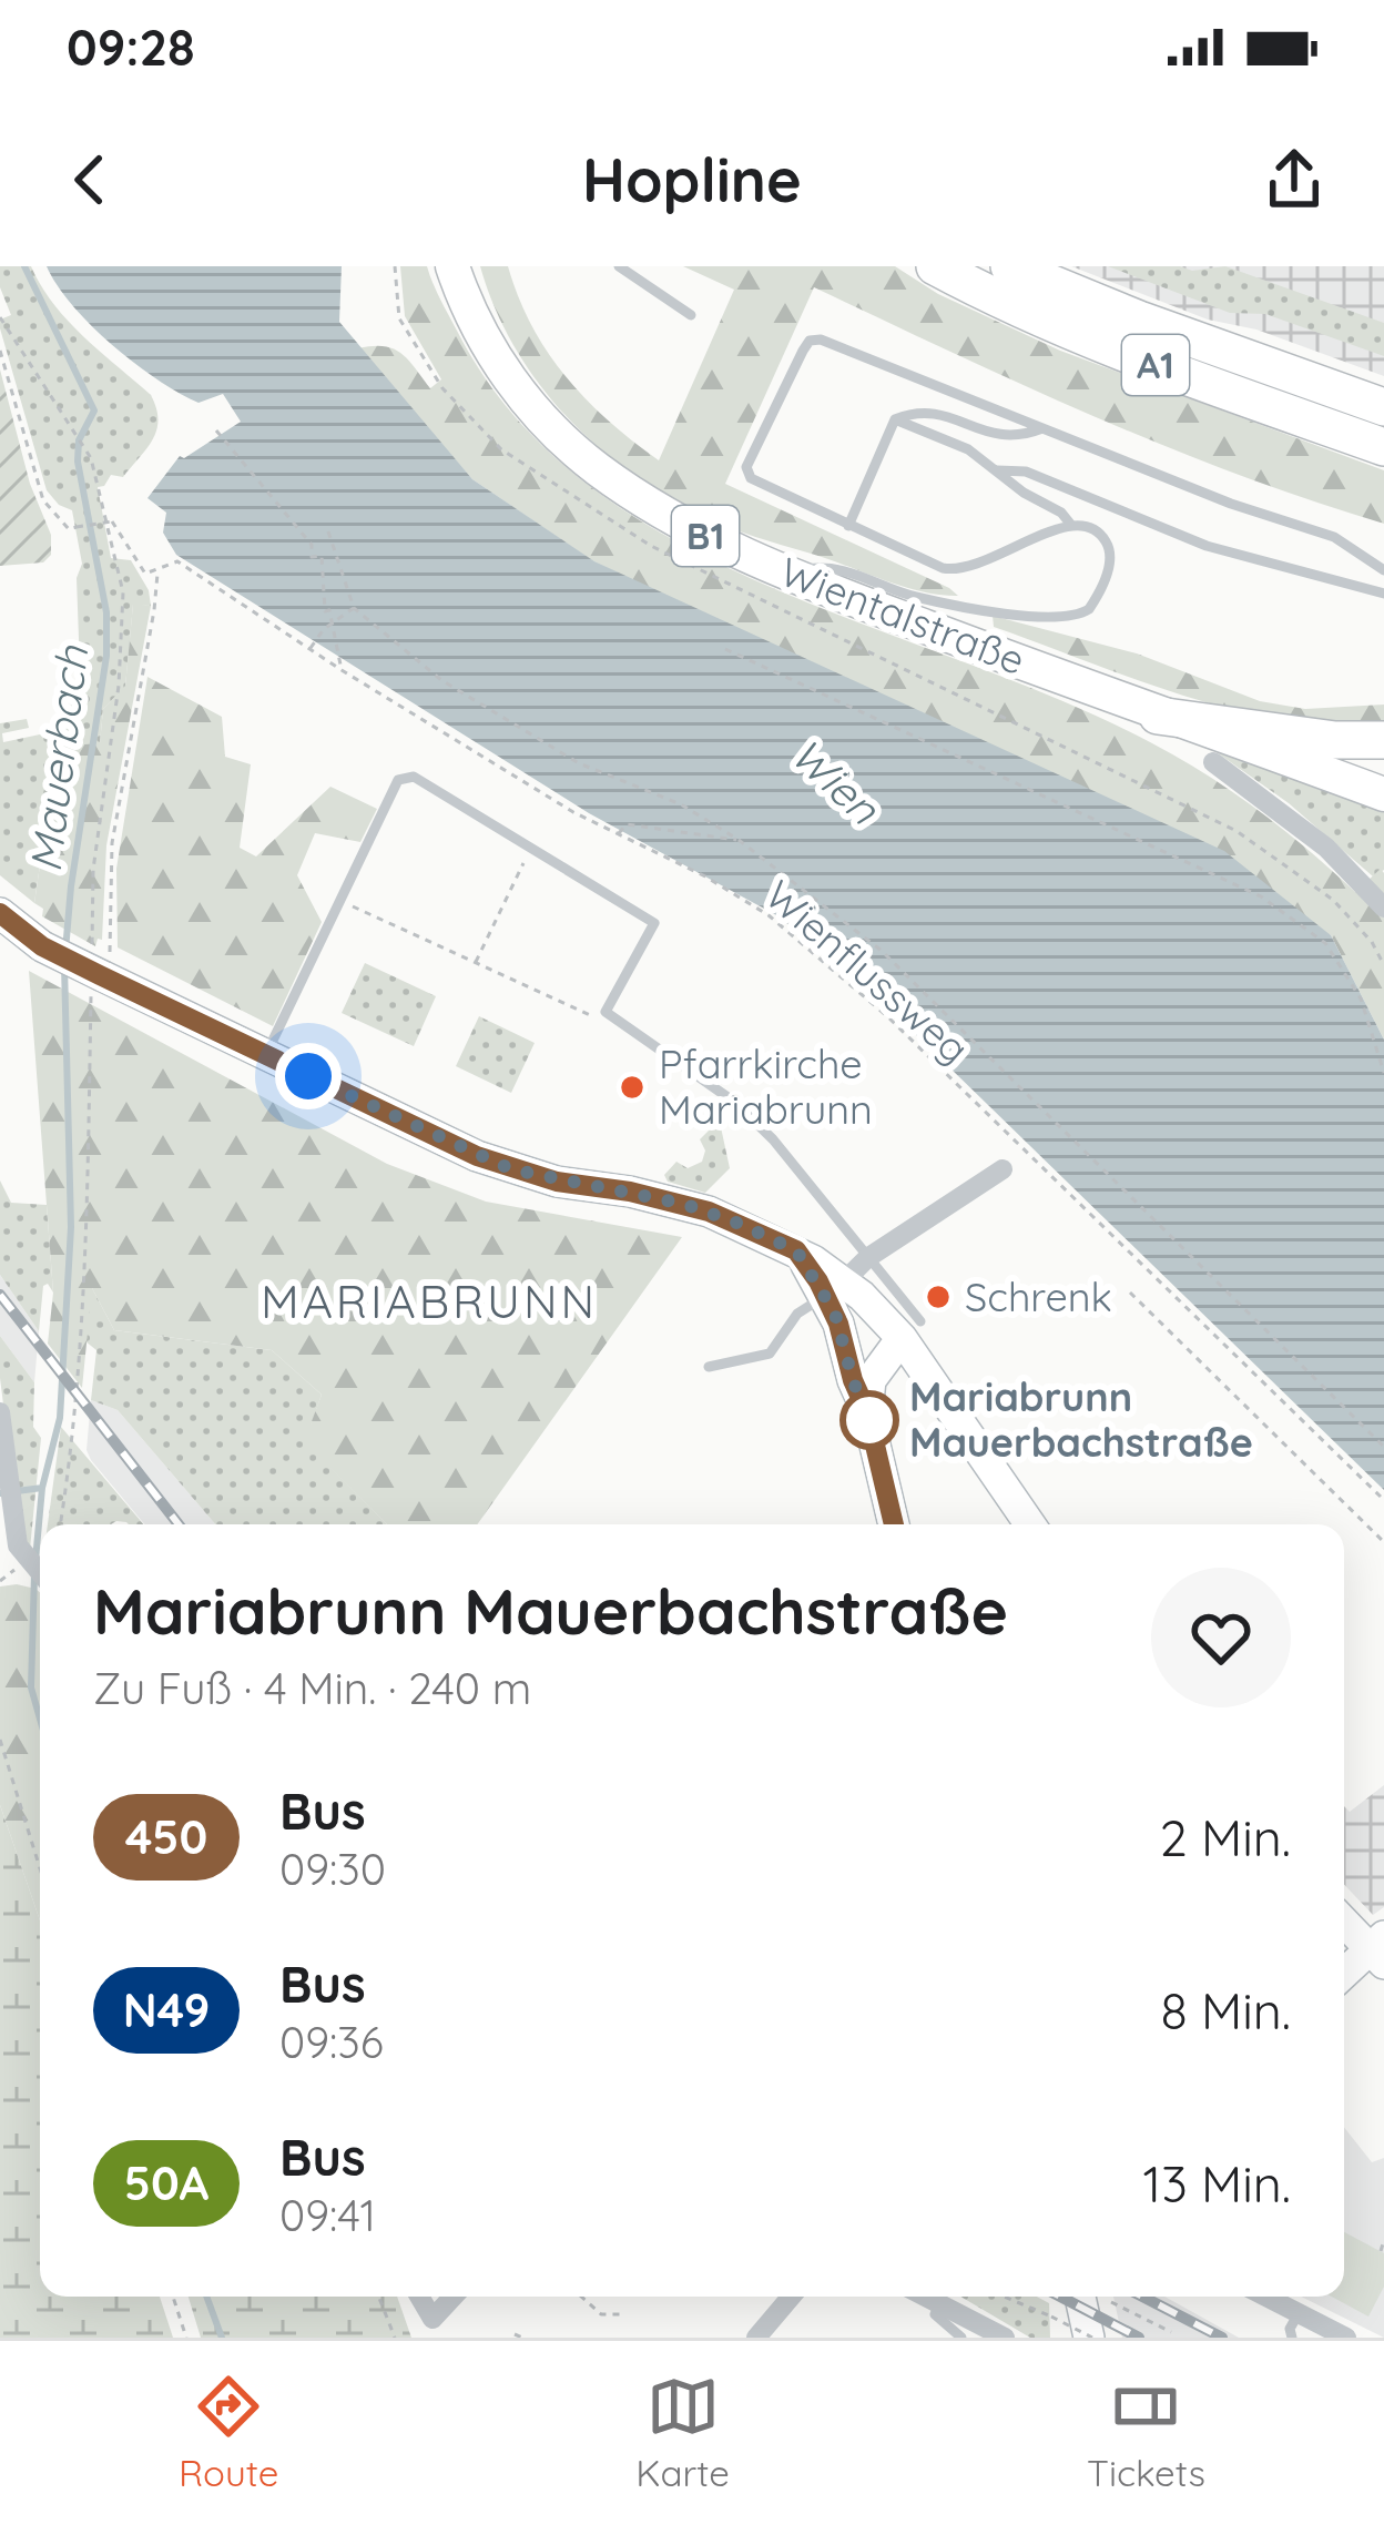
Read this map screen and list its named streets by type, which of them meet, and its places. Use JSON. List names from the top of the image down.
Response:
{
  "streets": {
    "highway": ["A1"],
    "main road": ["B1", "Wientalstraße"],
    "path": ["Wienflussweg"]
  },
  "districts": ["MARIABRUNN"],
  "water": ["Mauerbach", "Wien"],
  "places": ["Pfarrkirche Mariabrunn", "Schrenk", "Mariabrunn Mauerbachstraße"],
  "lines": ["bus line 450"],
  "page": {
    "status": "09:28",
    "header": "Hopline",
    "heading": ["Mariabrunn Mauerbachstraße", "Zu Fuß · 4 Min. · 240 m"],
    "list": [
      {
        "mark": "450",
        "name": "Bus",
        "note": "09:30",
        "value": "2 Min."
      },
      {
        "mark": "N49",
        "name": "Bus",
        "note": "09:36",
        "value": "8 Min."
      },
      {
        "mark": "50A",
        "name": "Bus",
        "note": "09:41",
        "value": "13 Min."
      }
    ],
    "tabs": ["Route", "Karte", "Tickets"]
  }
}
